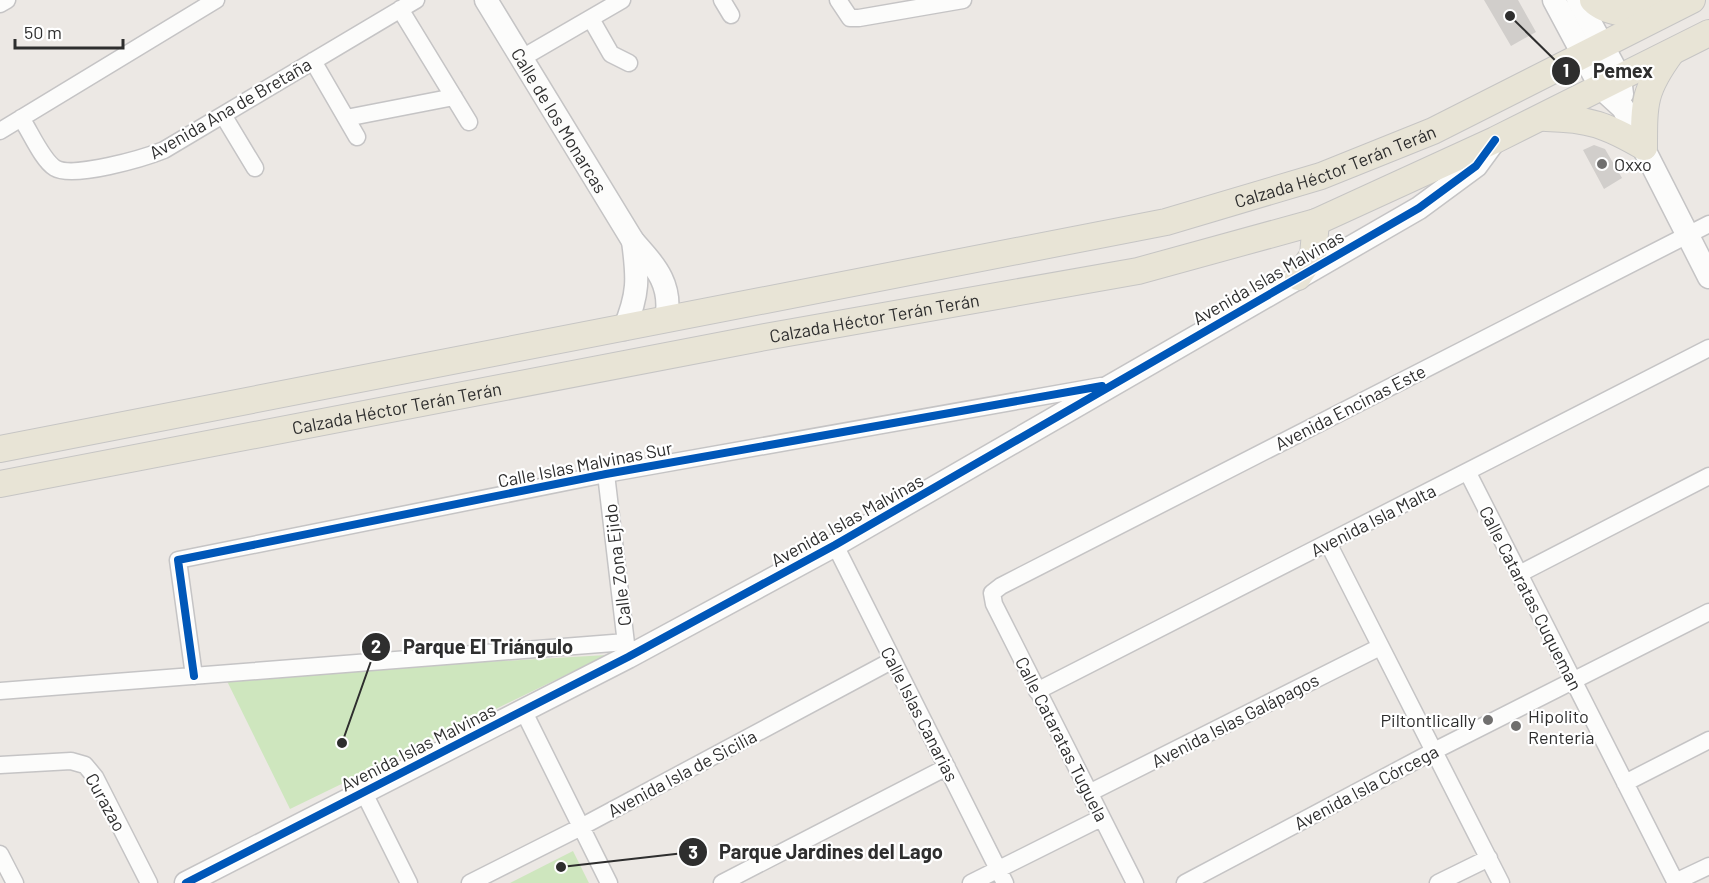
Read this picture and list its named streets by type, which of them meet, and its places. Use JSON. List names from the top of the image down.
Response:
{
  "streets": {
    "main road": ["Calzada Héctor Terán Terán"],
    "street": [
      "Avenida Ana de Bretaña",
      "Calle de los Monarcas",
      "Avenida Islas Malvinas",
      "Avenida Encinas Este",
      "Calle Islas Malvinas Sur",
      "Avenida Isla Malta",
      "Calle Zona Ejido",
      "Calle Cataratas Cuqueman",
      "Calle Islas Canarias",
      "Avenida Islas Galápagos",
      "Calle Cataratas Tuguela",
      "Avenida Isla de Sicilia",
      "Avenida Isla Córcega",
      "Curazao"
    ]
  },
  "crossings": [
    ["Calle de los Monarcas", "Calzada Héctor Terán Terán"],
    ["Calzada Héctor Terán Terán", "Avenida Islas Malvinas"],
    ["Avenida Islas Malvinas", "Calle Islas Malvinas Sur"],
    ["Avenida Islas Malvinas", "Calle Zona Ejido"],
    ["Avenida Islas Malvinas", "Calle Islas Canarias"],
    ["Avenida Encinas Este", "Calle Cataratas Tuguela"],
    ["Calle Islas Malvinas Sur", "Calle Zona Ejido"],
    ["Avenida Isla Malta", "Calle Cataratas Cuqueman"],
    ["Avenida Isla Malta", "Calle Cataratas Tuguela"],
    ["Calle Cataratas Cuqueman", "Avenida Isla Córcega"],
    ["Calle Islas Canarias", "Avenida Isla de Sicilia"],
    ["Avenida Islas Galápagos", "Calle Cataratas Tuguela"]
  ],
  "places": [
    "Pemex",
    "Oxxo",
    "Piltontlically",
    "Hipolito Renteria",
    "Parque El Triángulo",
    "Parque Jardines del Lago"
  ],
  "scale_bar": "50 m"
}
